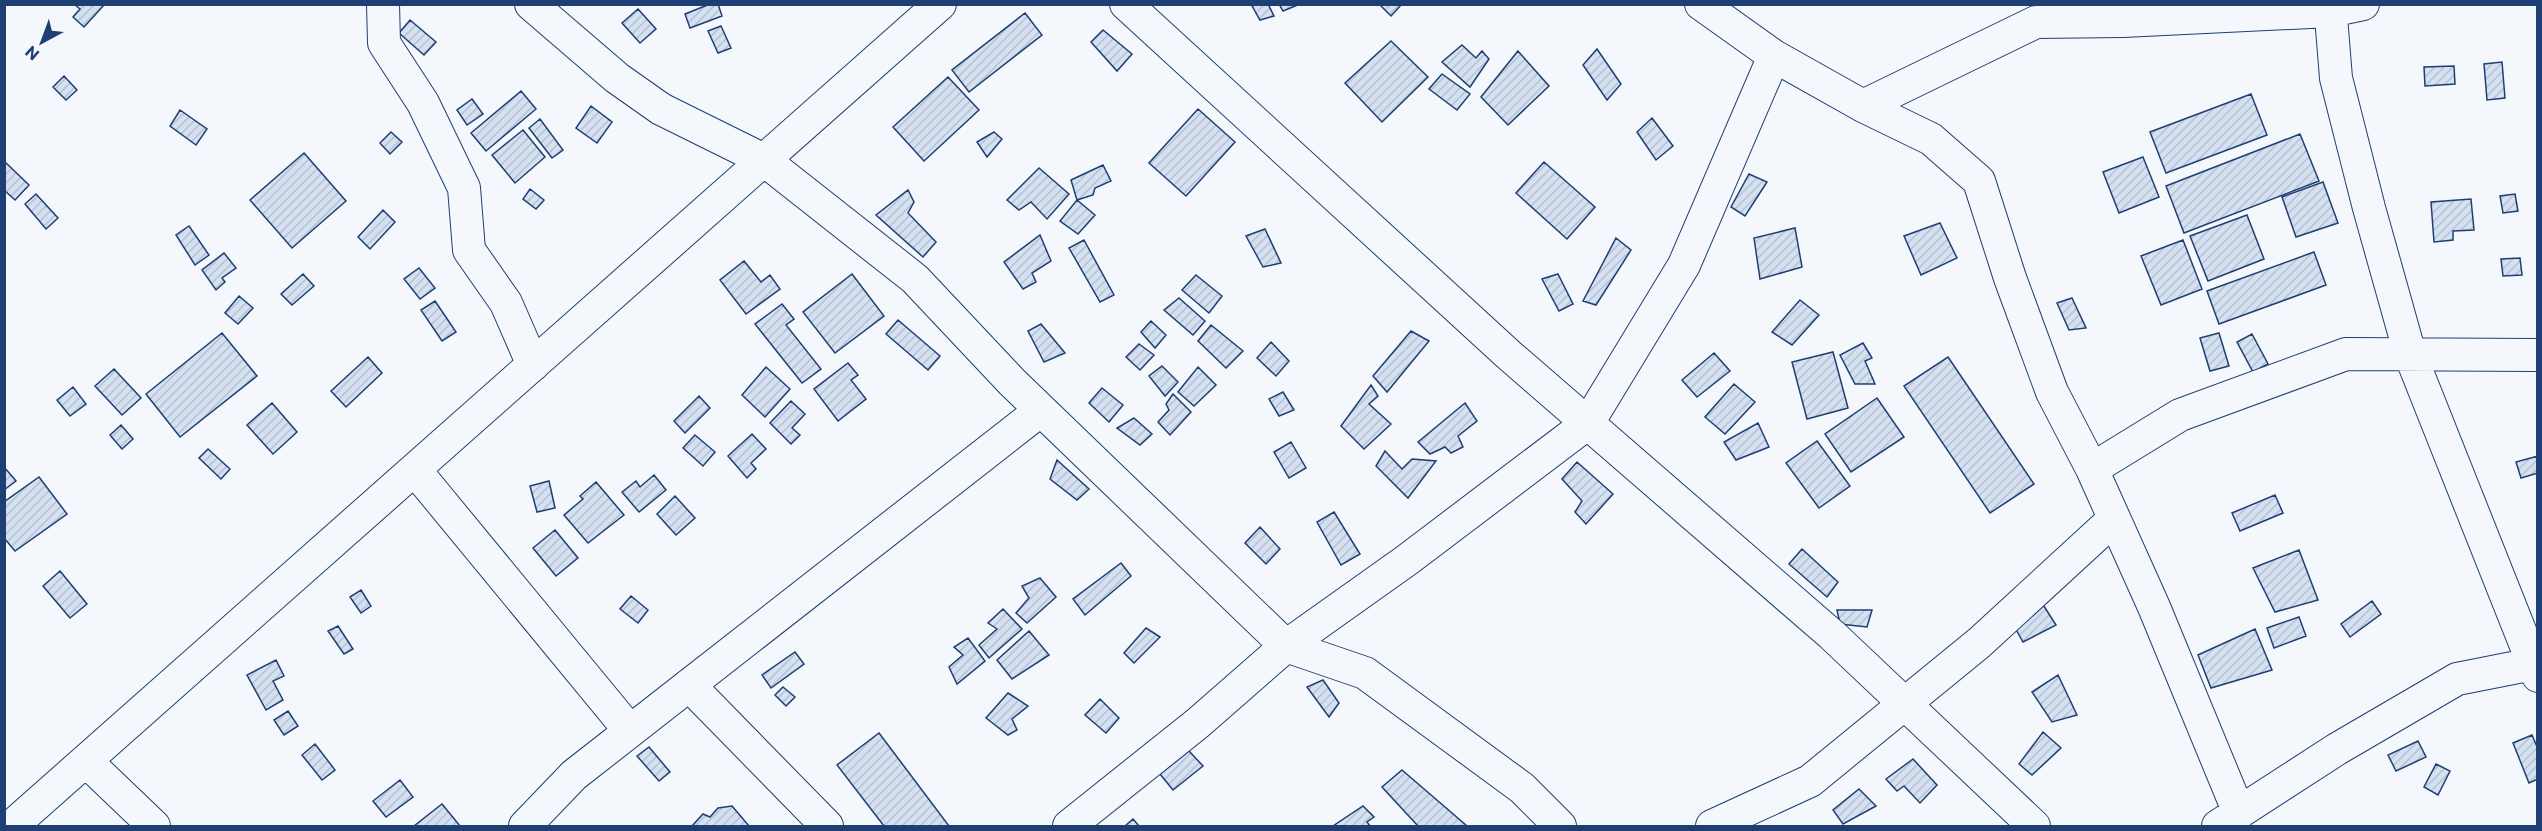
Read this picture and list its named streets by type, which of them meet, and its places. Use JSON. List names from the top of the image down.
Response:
{
  "north": "bottom left"
}
